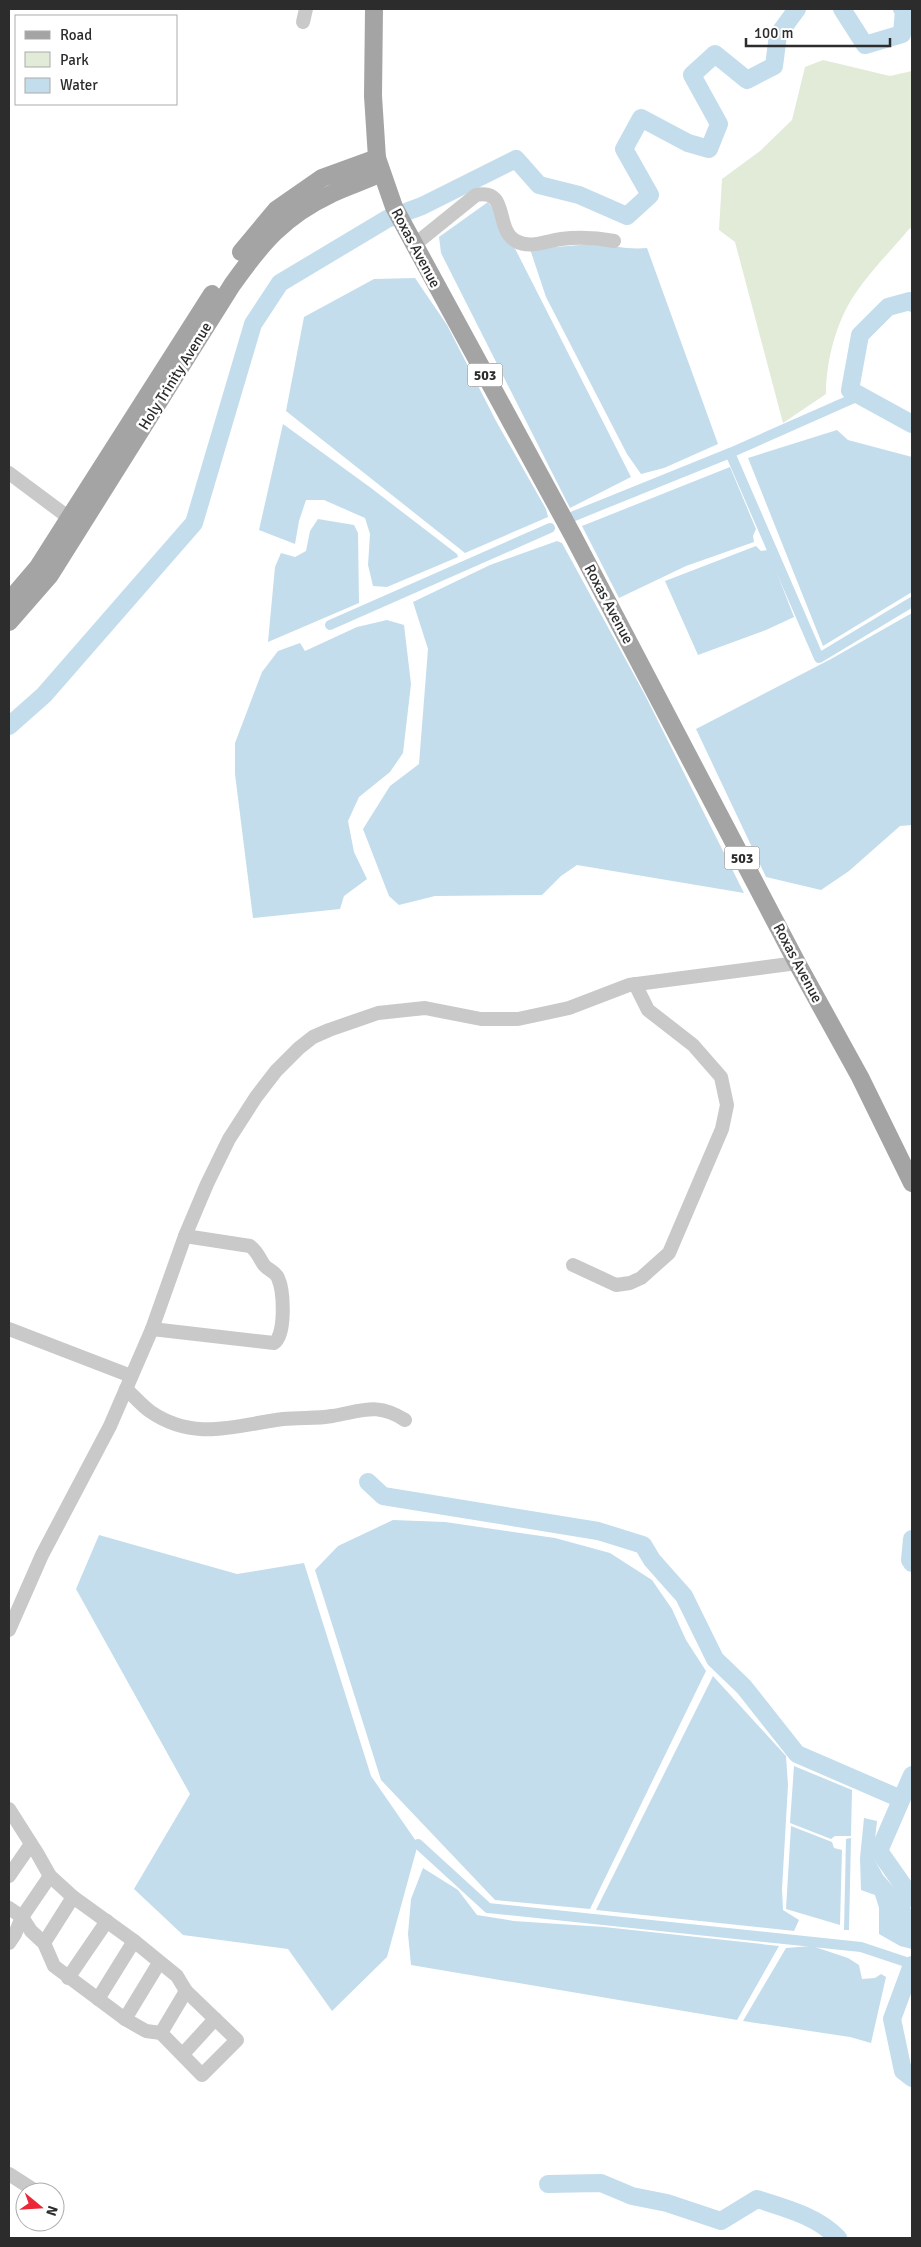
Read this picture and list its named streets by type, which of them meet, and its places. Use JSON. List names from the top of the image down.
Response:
{
  "streets": {
    "main road": ["Roxas Avenue", "503", "Holy Trinity Avenue"]
  },
  "crossings": [
    ["Roxas Avenue", "Holy Trinity Avenue"]
  ],
  "legend": ["Road", "Park", "Water"],
  "scale_bar": "100 m",
  "north": "right"
}
